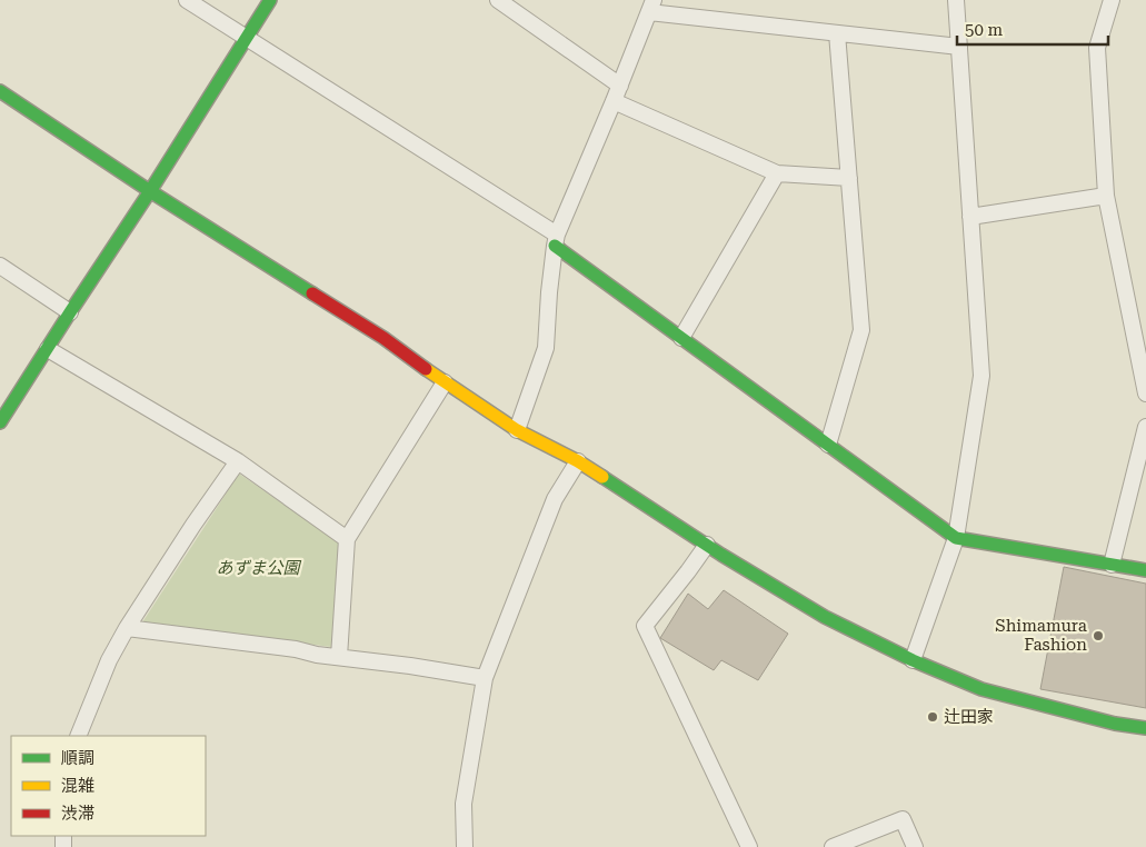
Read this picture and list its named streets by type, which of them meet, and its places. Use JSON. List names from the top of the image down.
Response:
{
  "parks": ["あずま公園"],
  "places": ["Shimamura Fashion", "辻田家"],
  "legend": ["順調", "混雑", "渋滞"],
  "scale_bar": "50 m"
}
